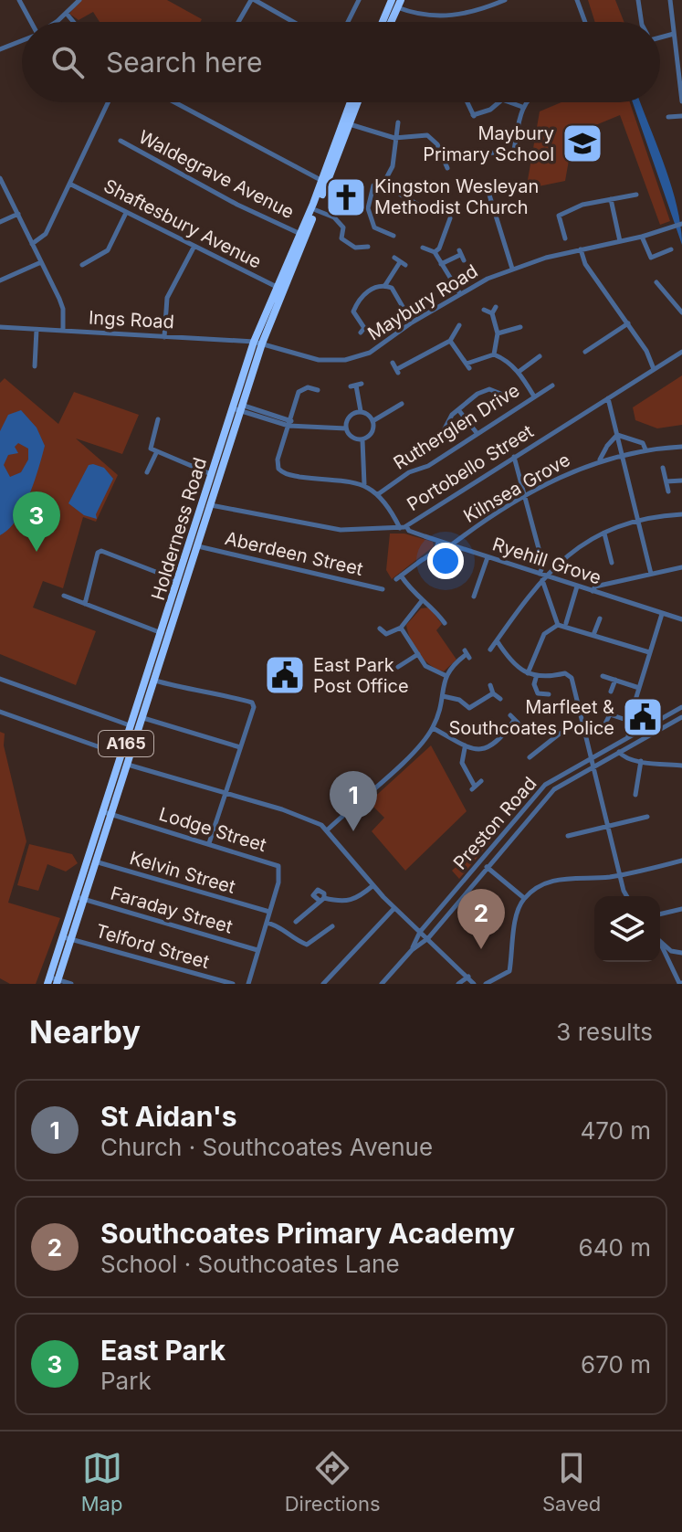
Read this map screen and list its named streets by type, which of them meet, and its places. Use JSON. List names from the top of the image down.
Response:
{
  "streets": {
    "highway": ["Holderness Road", "A165"],
    "street": [
      "Waldegrave Avenue",
      "Shaftesbury Avenue",
      "Maybury Road",
      "Ings Road",
      "Rutherglen Drive",
      "Portobello Street",
      "Kilnsea Grove",
      "Aberdeen Street",
      "Ryehill Grove",
      "Preston Road",
      "Lodge Street",
      "Kelvin Street",
      "Faraday Street",
      "Telford Street"
    ]
  },
  "crossings": [
    ["Waldegrave Avenue", "Holderness Road"],
    ["Shaftesbury Avenue", "Holderness Road"],
    ["Maybury Road", "Ings Road"],
    ["Maybury Road", "Holderness Road"],
    ["Ings Road", "Holderness Road"],
    ["Portobello Street", "Holderness Road"],
    ["Portobello Street", "Ryehill Grove"],
    ["Kilnsea Grove", "Ryehill Grove"],
    ["Holderness Road", "Aberdeen Street"],
    ["Holderness Road", "Lodge Street"],
    ["Holderness Road", "Kelvin Street"],
    ["Holderness Road", "Faraday Street"],
    ["Holderness Road", "Telford Street"],
    ["Lodge Street", "Kelvin Street"],
    ["Lodge Street", "Faraday Street"]
  ],
  "places": {
    "school or university": ["Maybury Primary School"],
    "church": ["Kingston Wesleyan Methodist Church"],
    "public building": ["East Park Post Office", "Marfleet & Southcoates Police"]
  },
  "page": {
    "search": "Search here",
    "pins": ["3", "1", "2"],
    "heading": ["Nearby", "3 results"],
    "list": [
      {
        "mark": "1",
        "name": "St Aidan's",
        "note": "Church · Southcoates Avenue",
        "value": "470 m"
      },
      {
        "mark": "2",
        "name": "Southcoates Primary Academy",
        "note": "School · Southcoates Lane",
        "value": "640 m"
      },
      {
        "mark": "3",
        "name": "East Park",
        "note": "Park",
        "value": "670 m"
      }
    ],
    "nav": ["Map", "Directions", "Saved"]
  }
}
